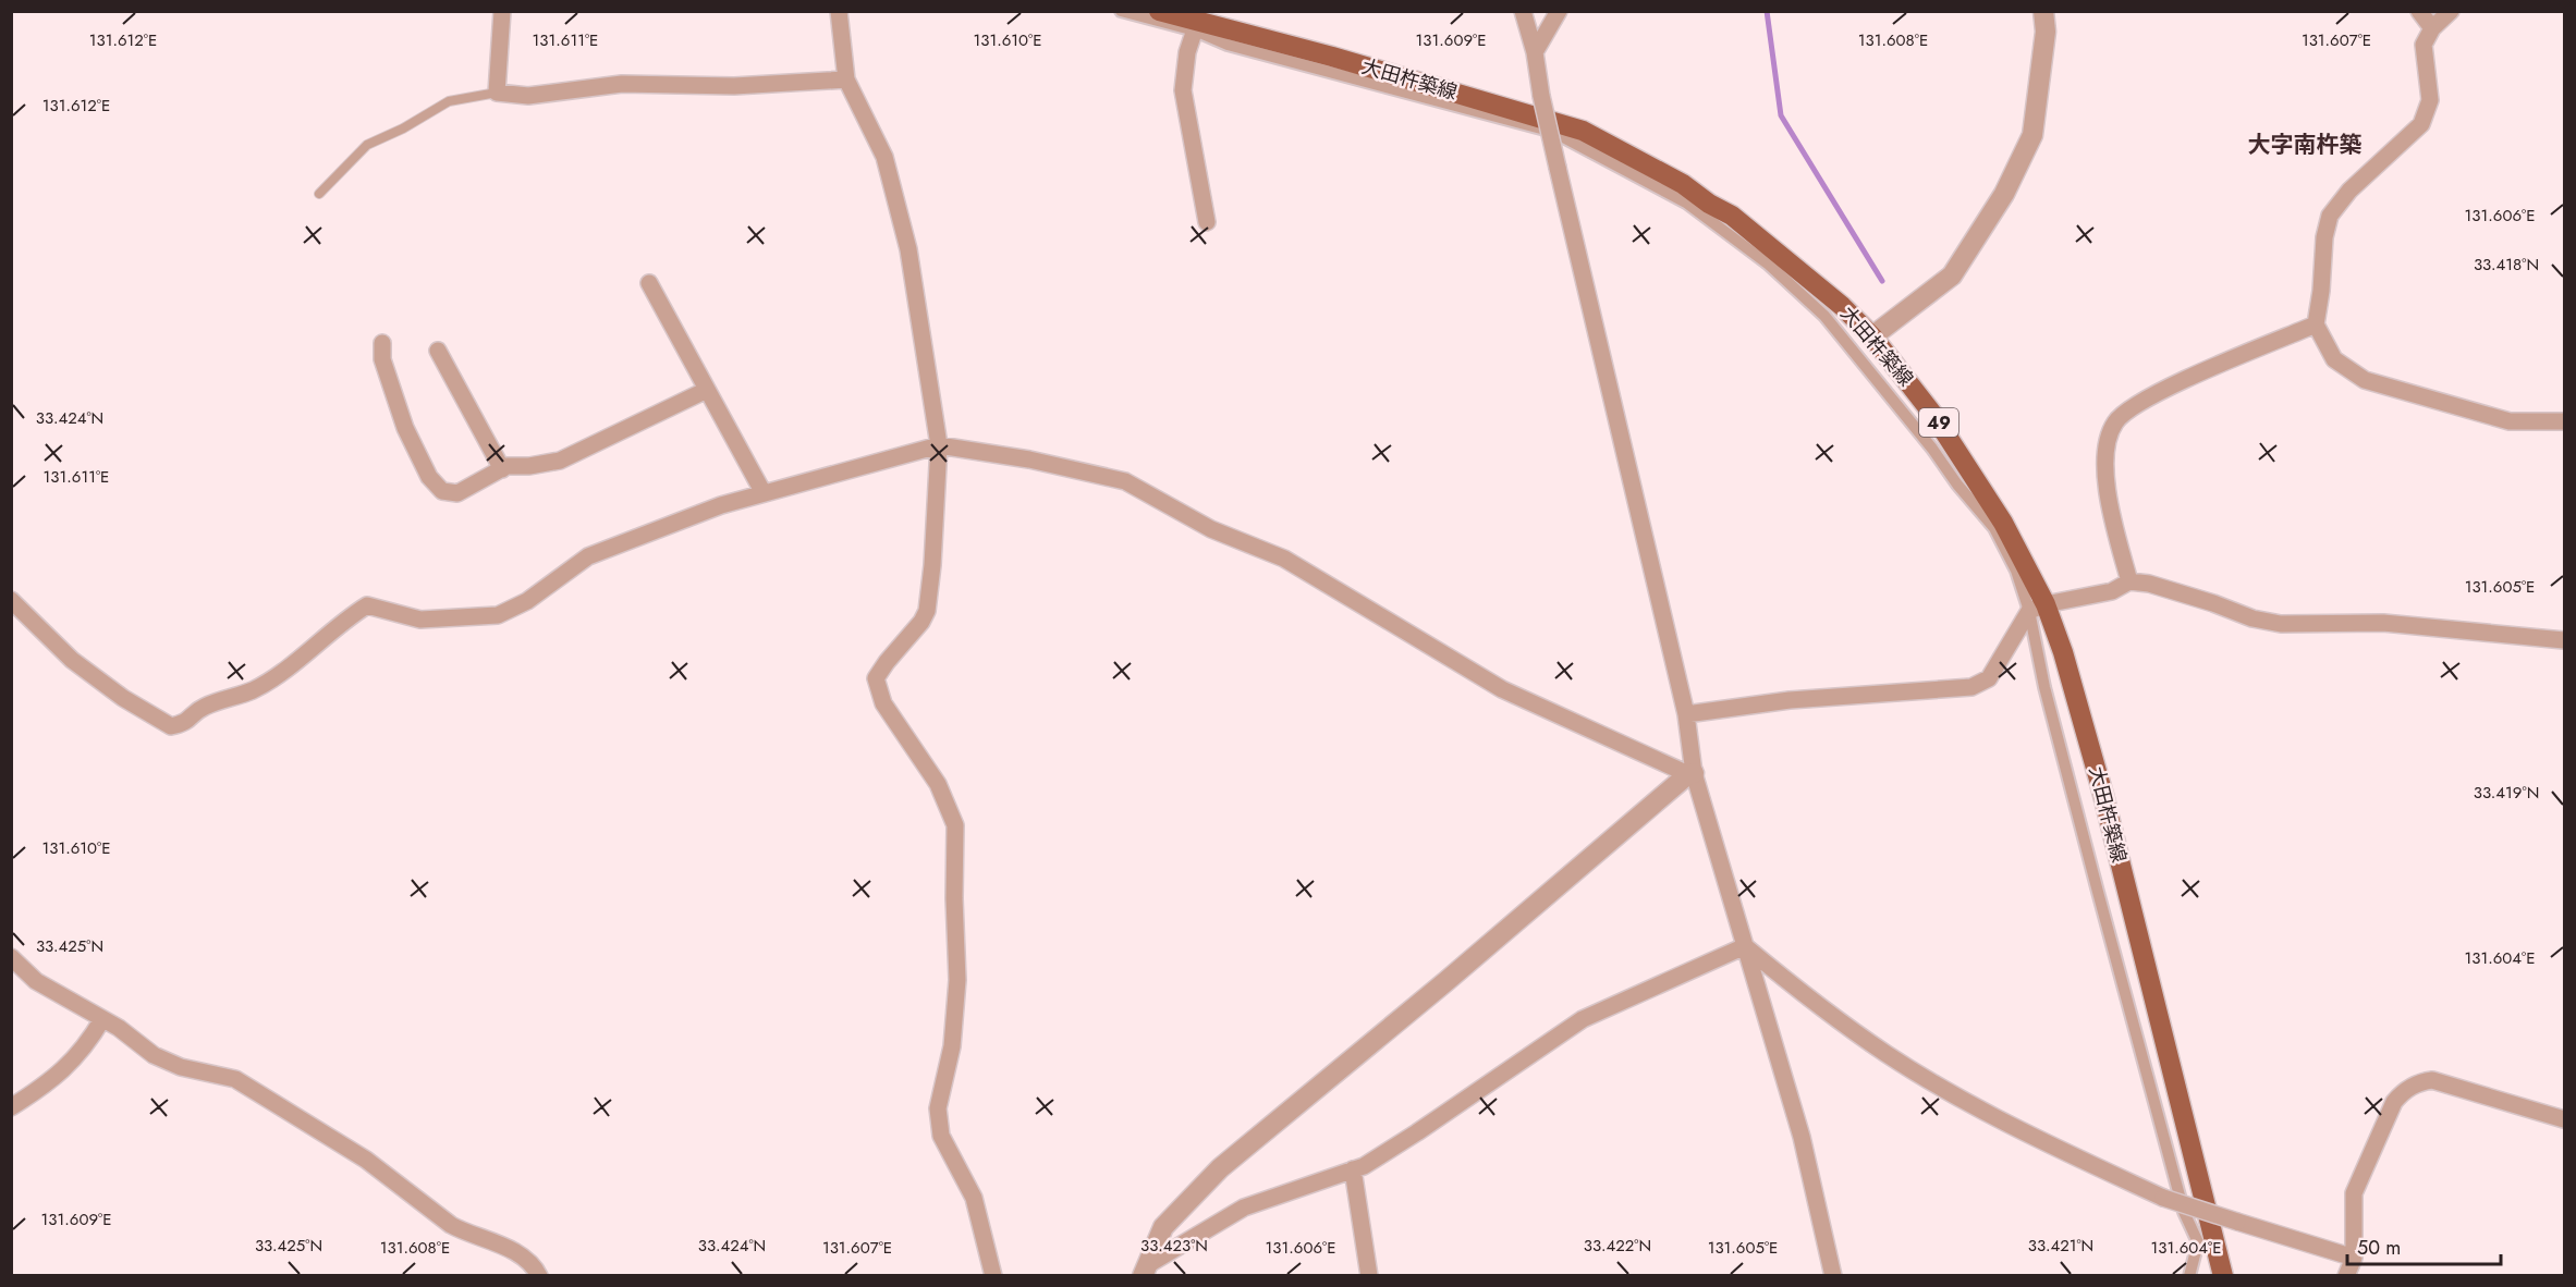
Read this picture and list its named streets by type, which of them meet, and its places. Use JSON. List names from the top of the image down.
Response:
{
  "streets": {
    "main road": ["大田杵築線", "49"]
  },
  "districts": ["大字南杵築"],
  "scale_bar": "50 m",
  "coordinates": [
    "131.612°E",
    "131.611°E",
    "131.610°E",
    "131.609°E",
    "131.608°E",
    "131.607°E",
    "131.606°E",
    "33.418°N",
    "33.424°N",
    "131.605°E",
    "33.419°N",
    "33.425°N",
    "131.604°E",
    "33.423°N",
    "33.422°N",
    "33.421°N"
  ]
}
